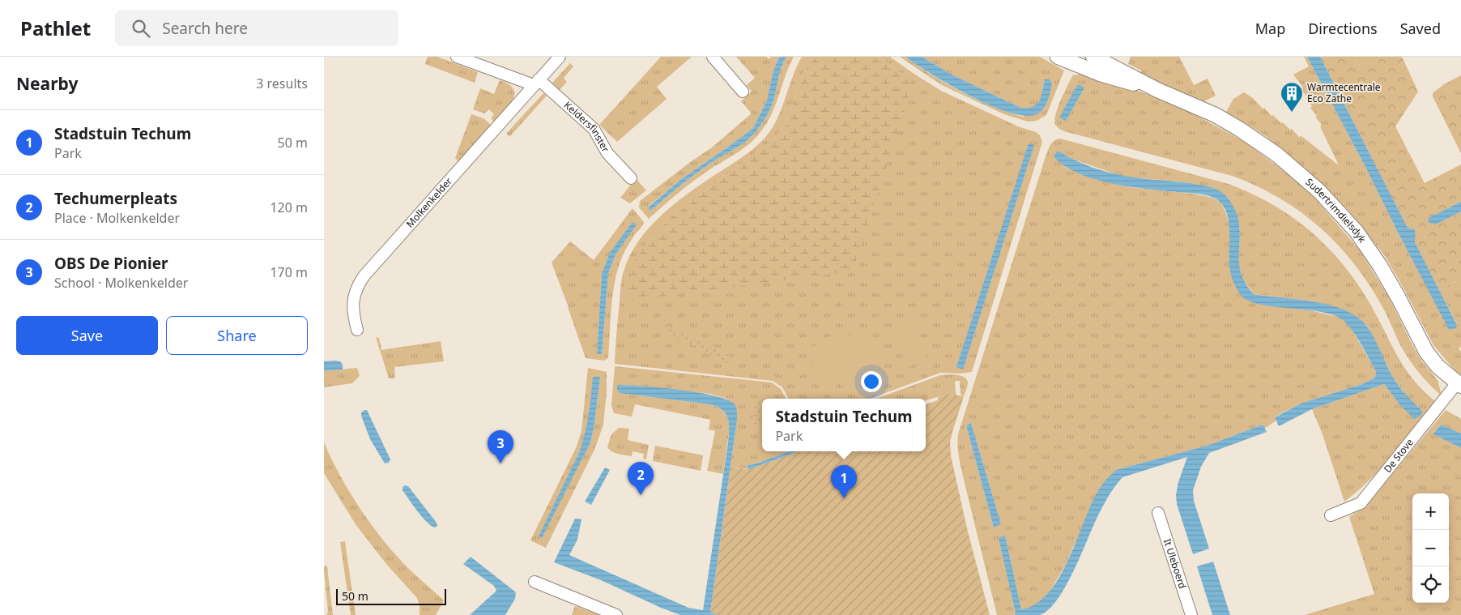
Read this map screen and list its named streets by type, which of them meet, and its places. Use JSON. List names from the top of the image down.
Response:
{
  "streets": {
    "street": [
      "Keldersfinster",
      "Molkenkelder",
      "Sudertrimdielsdyk",
      "De Stove",
      "It Uleboerd"
    ]
  },
  "crossings": [
    ["Keldersfinster", "Molkenkelder"],
    ["Sudertrimdielsdyk", "De Stove"]
  ],
  "places": {
    "building": ["Warmtecentrale Eco Zathe"]
  },
  "scale_bar": "50 m",
  "page": {
    "header": "Pathlet",
    "search": "Search here",
    "nav": ["Map", "Directions", "Saved"],
    "heading": ["Nearby", "3 results"],
    "list": [
      {
        "mark": "1",
        "name": "Stadstuin Techum",
        "note": "Park",
        "value": "50 m"
      },
      {
        "mark": "2",
        "name": "Techumerpleats",
        "note": "Place · Molkenkelder",
        "value": "120 m"
      },
      {
        "mark": "3",
        "name": "OBS De Pionier",
        "note": "School · Molkenkelder",
        "value": "170 m"
      }
    ],
    "buttons": ["Save", "Share"],
    "popup": ["Stadstuin Techum", "Park"],
    "pins": ["3", "2", "1"],
    "map_buttons": ["+", "−"],
    "scale": "50 m"
  }
}
